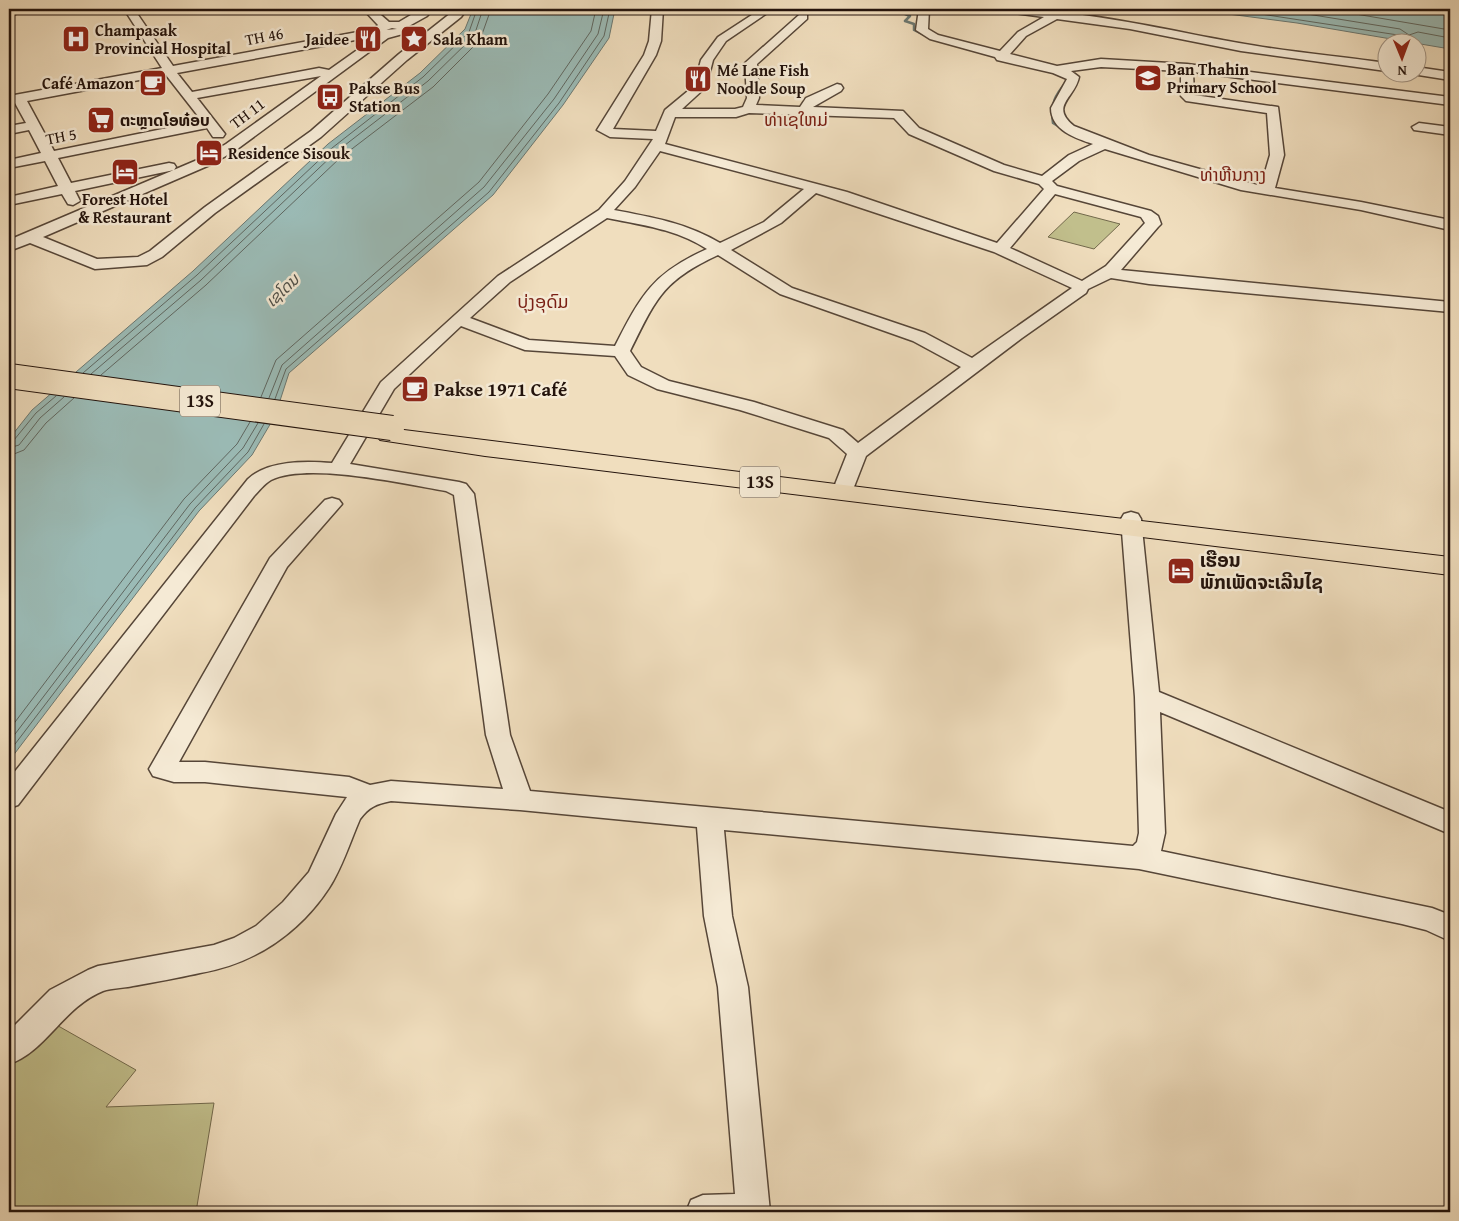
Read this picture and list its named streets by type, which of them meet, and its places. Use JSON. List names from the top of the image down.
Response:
{
  "streets": {
    "highway": ["13S"],
    "street": ["TH 46", "TH 11", "TH 5"]
  },
  "crossings": [
    ["TH 46", "TH 11"]
  ],
  "districts": ["ທ່າເຊໃຫມ່", "ທ່າຫີນກາງ", "ບຸ່ງອຸດົມ"],
  "water": ["ເຊໂດນ"],
  "places": {
    "hospital": ["Champasak Provincial Hospital"],
    "restaurant": ["Jaidee", "Mé Lane Fish Noodle Soup"],
    "place": ["Sala Kham"],
    "school or university": ["Ban Thahin Primary School"],
    "cafe": ["Café Amazon", "Pakse 1971 Café"],
    "bus stop": ["Pakse Bus Station"],
    "supermarket": ["ຕະຫຼາດໂອທ໋ອບ"],
    "hotel": ["Residence Sisouk", "Forest Hotel & Restaurant", "ເຮືອນ ພັກເພັດຈະເລີນໄຊ"]
  },
  "north": "bottom"
}
